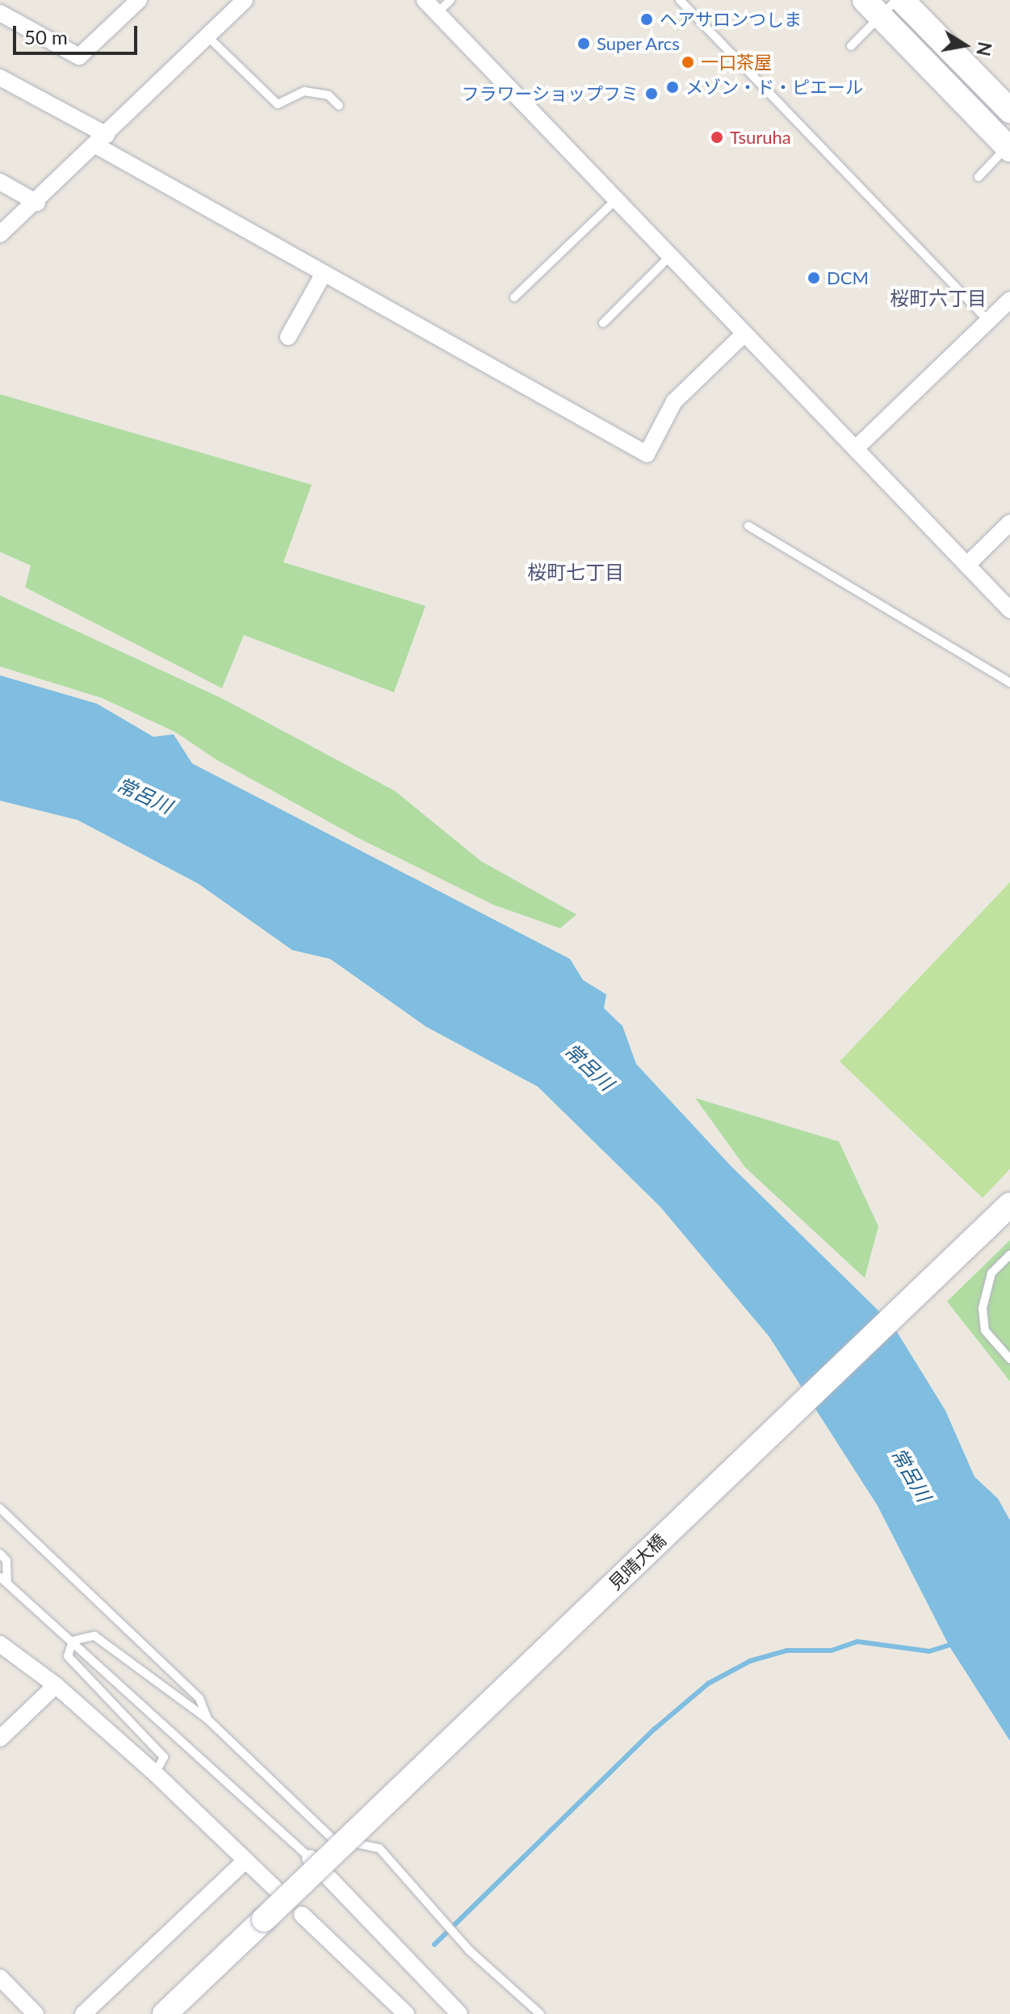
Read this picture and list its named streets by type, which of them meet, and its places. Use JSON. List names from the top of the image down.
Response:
{
  "streets": {
    "main road": ["見晴大橋"]
  },
  "districts": ["桜町六丁目", "桜町七丁目"],
  "water": ["常呂川"],
  "places": [
    "ヘアサロンつしま",
    "Super Arcs",
    "一口茶屋",
    "メゾン・ド・ピエール",
    "フラワーショップフミ",
    "Tsuruha",
    "DCM"
  ],
  "scale_bar": "50 m",
  "north": "right"
}
